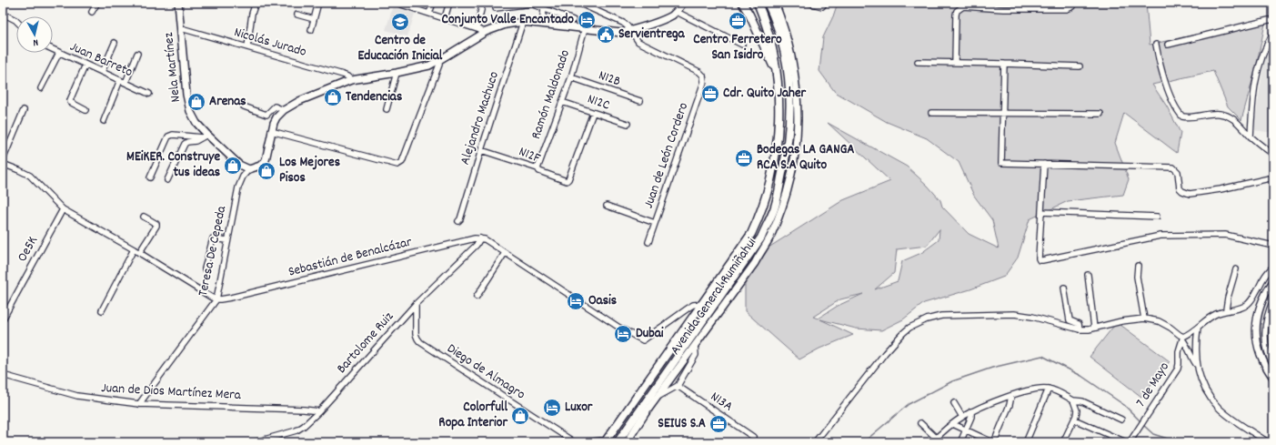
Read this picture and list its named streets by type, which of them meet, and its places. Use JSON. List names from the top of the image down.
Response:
{
  "streets": {
    "main road": ["Nela Martínez", "Avenida General Rumiñahui"],
    "street": [
      "Nicolás Jurado",
      "Juan Barreto",
      "N12B",
      "Ramón Maldonado",
      "N12C",
      "Alejandro Machuco",
      "N12F",
      "Juan de León Cordero",
      "Oe5K",
      "Teresa De Cepeda",
      "Sebastián de Benalcázar",
      "Bartolome Ruiz",
      "Diego de Almagro",
      "7 de Mayo",
      "Juan de Dios Martínez Mera",
      "N13A"
    ]
  },
  "crossings": [
    ["Nicolás Jurado", "Nela Martínez"],
    ["Nela Martínez", "Teresa De Cepeda"],
    ["N12B", "Ramón Maldonado"],
    ["Ramón Maldonado", "N12C"],
    ["Ramón Maldonado", "N12F"],
    ["N12C", "N12F"],
    ["Alejandro Machuco", "N12F"],
    ["Teresa De Cepeda", "Sebastián de Benalcázar"],
    ["Teresa De Cepeda", "Juan de Dios Martínez Mera"],
    ["Sebastián de Benalcázar", "Bartolome Ruiz"],
    ["Bartolome Ruiz", "Diego de Almagro"],
    ["Bartolome Ruiz", "Juan de Dios Martínez Mera"]
  ],
  "places": {
    "hotel": [
      "Conjunto Valle Encantado",
      "Oasis",
      "Dubai",
      "Luxor"
    ],
    "office": [
      "Centro Ferretero San Isidro",
      "Cdr. Quito Jaher",
      "Bodegas LA GANGA RCA S.A Quito",
      "SEIUS S.A"
    ],
    "school or university": ["Centro de Educación Inicial"],
    "public building": ["Servientrega"],
    "shop": [
      "Tendencias",
      "Arenas",
      "MEiKER. Construye tus ideas",
      "Los Mejores Pisos",
      "Colorfull Ropa Interior"
    ]
  },
  "north": "bottom"
}
